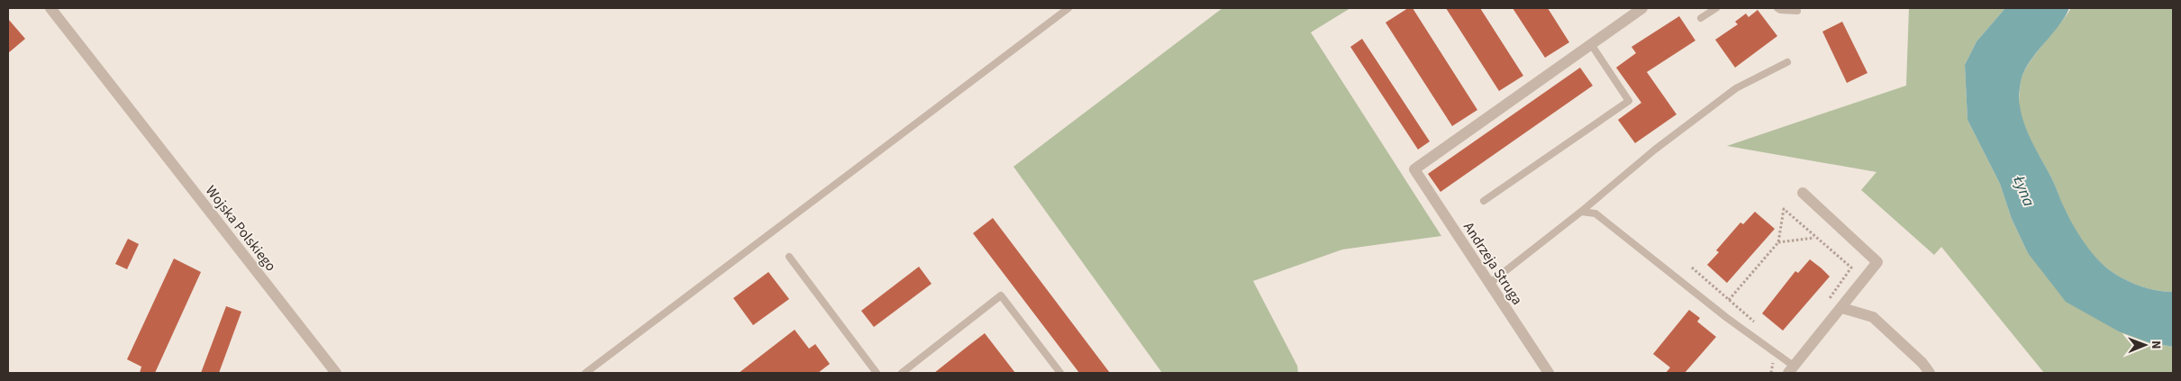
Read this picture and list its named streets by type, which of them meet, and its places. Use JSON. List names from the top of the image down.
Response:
{
  "streets": {
    "street": ["Wojska Polskiego", "Andrzeja Struga"]
  },
  "water": ["Łyna"],
  "north": "right"
}
